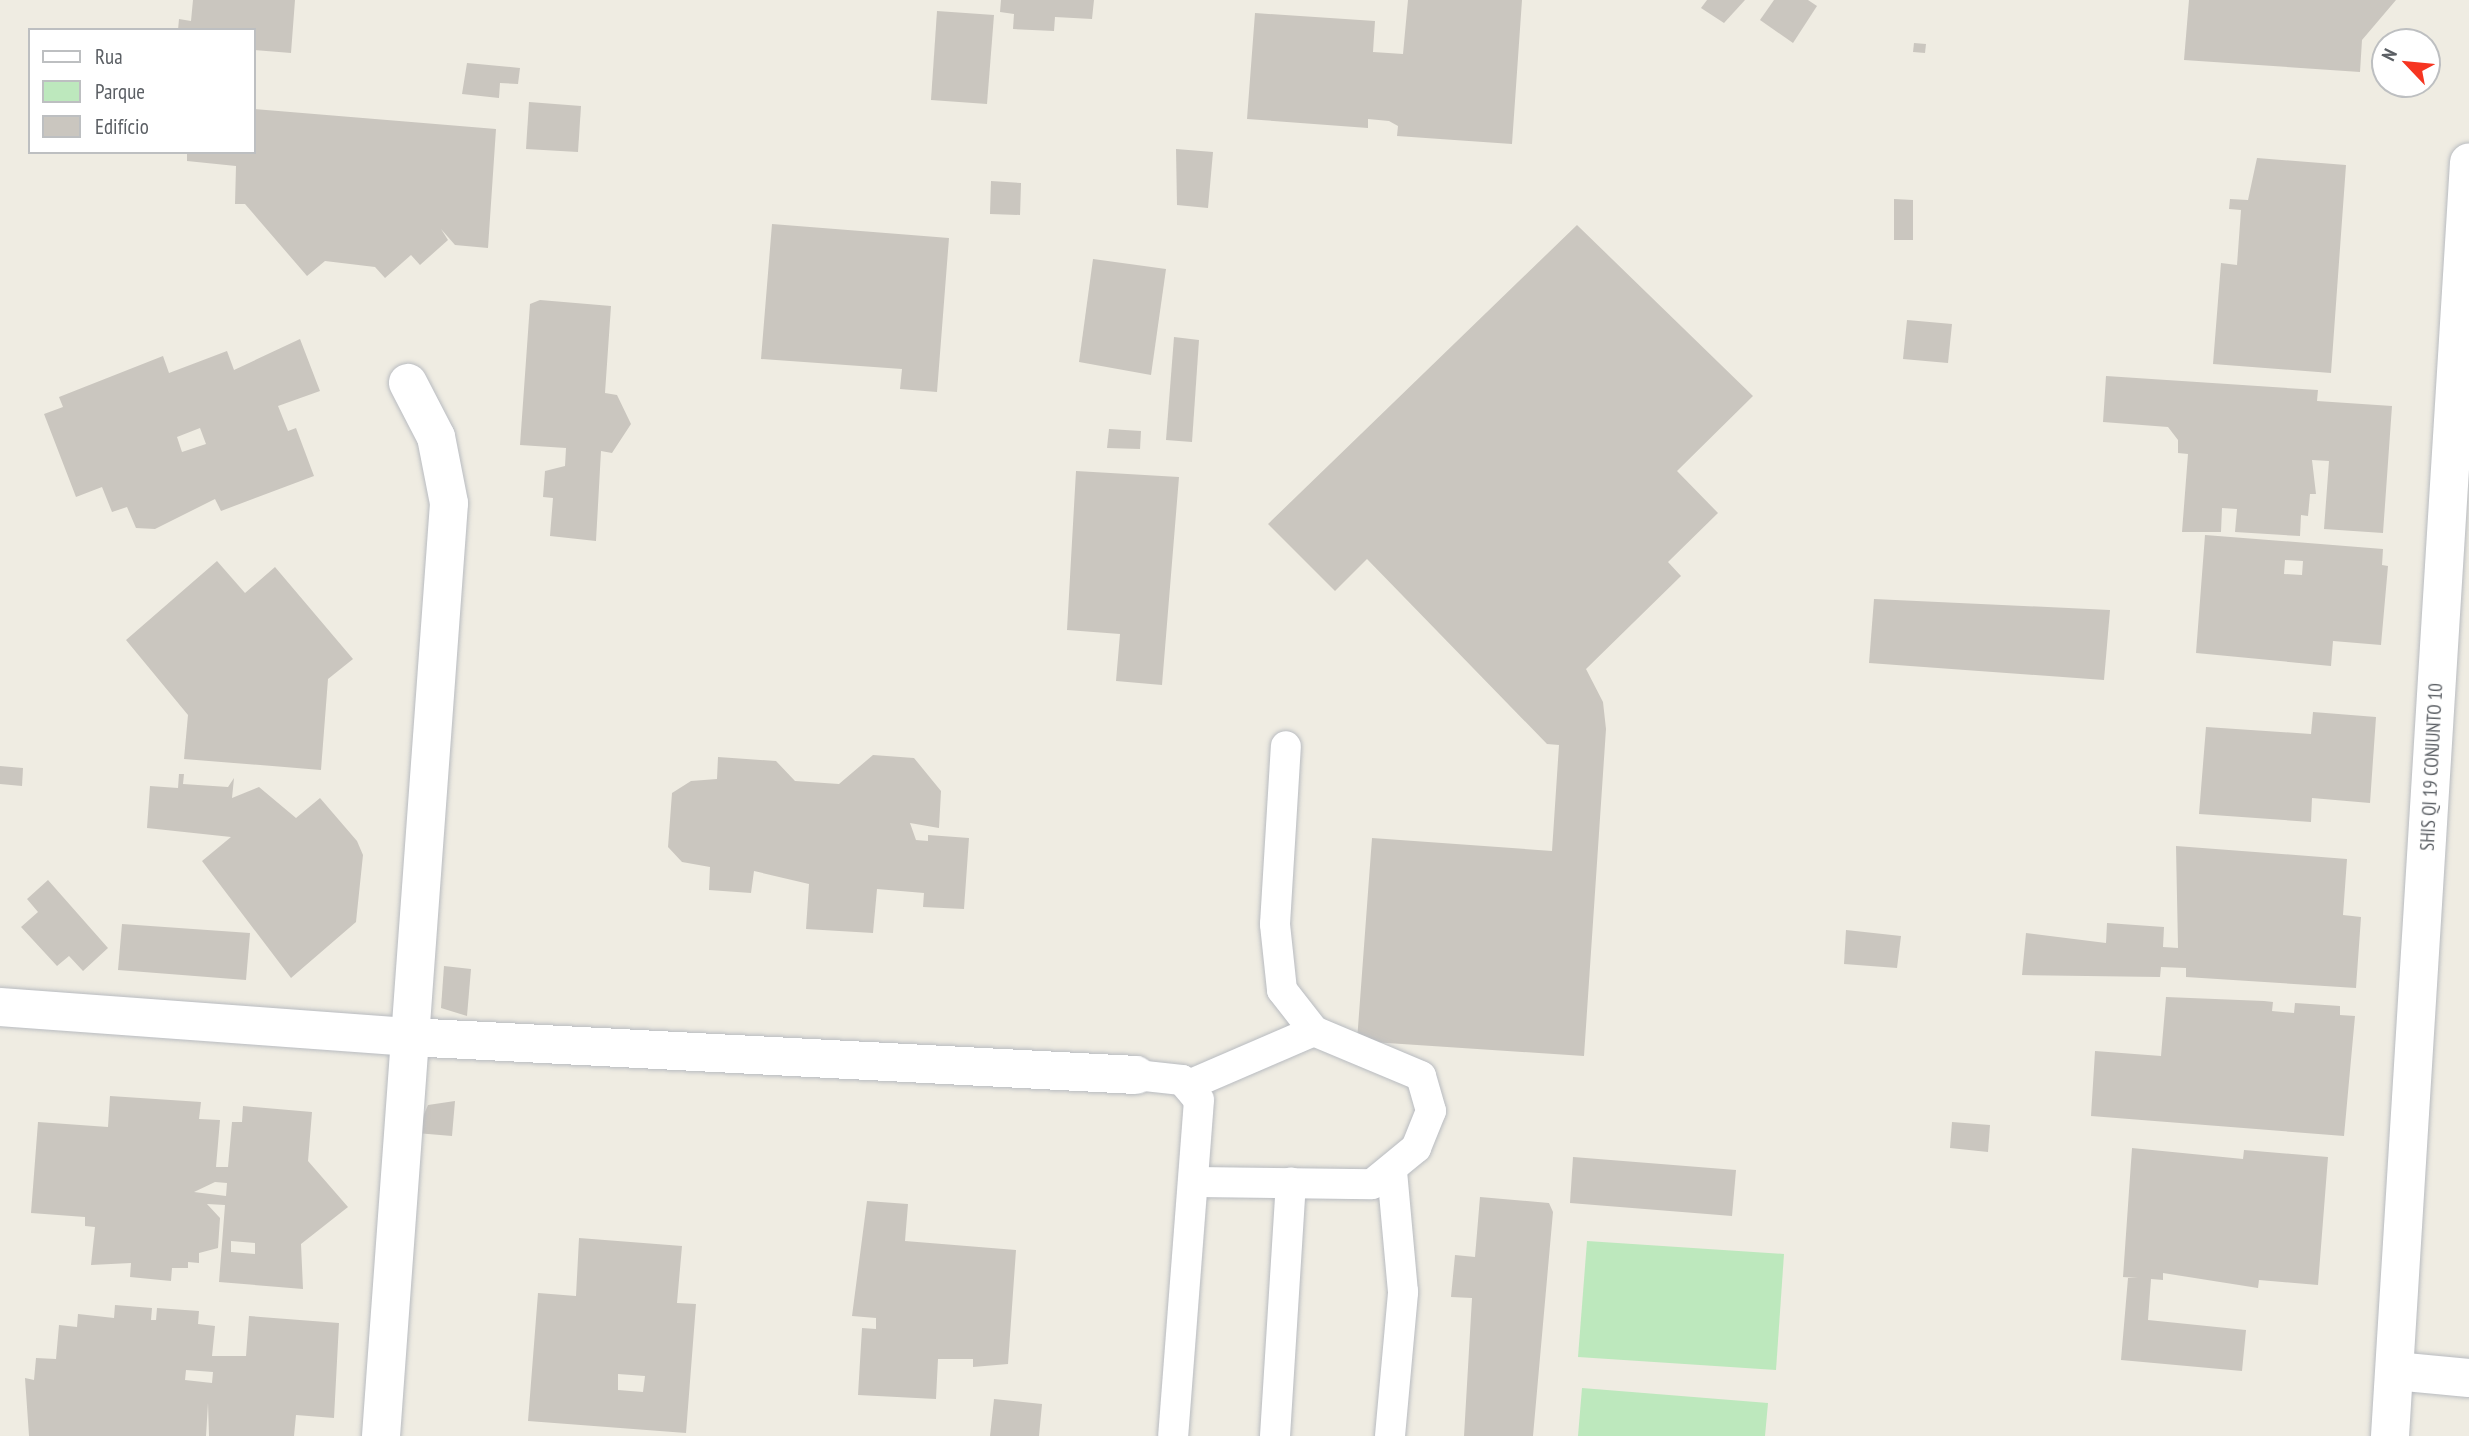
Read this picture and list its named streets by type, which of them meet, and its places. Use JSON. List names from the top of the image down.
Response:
{
  "streets": {
    "street": ["SHIS QI 19 CONJUNTO 10"]
  },
  "legend": ["Rua", "Parque", "Edifício"],
  "north": "top left"
}
